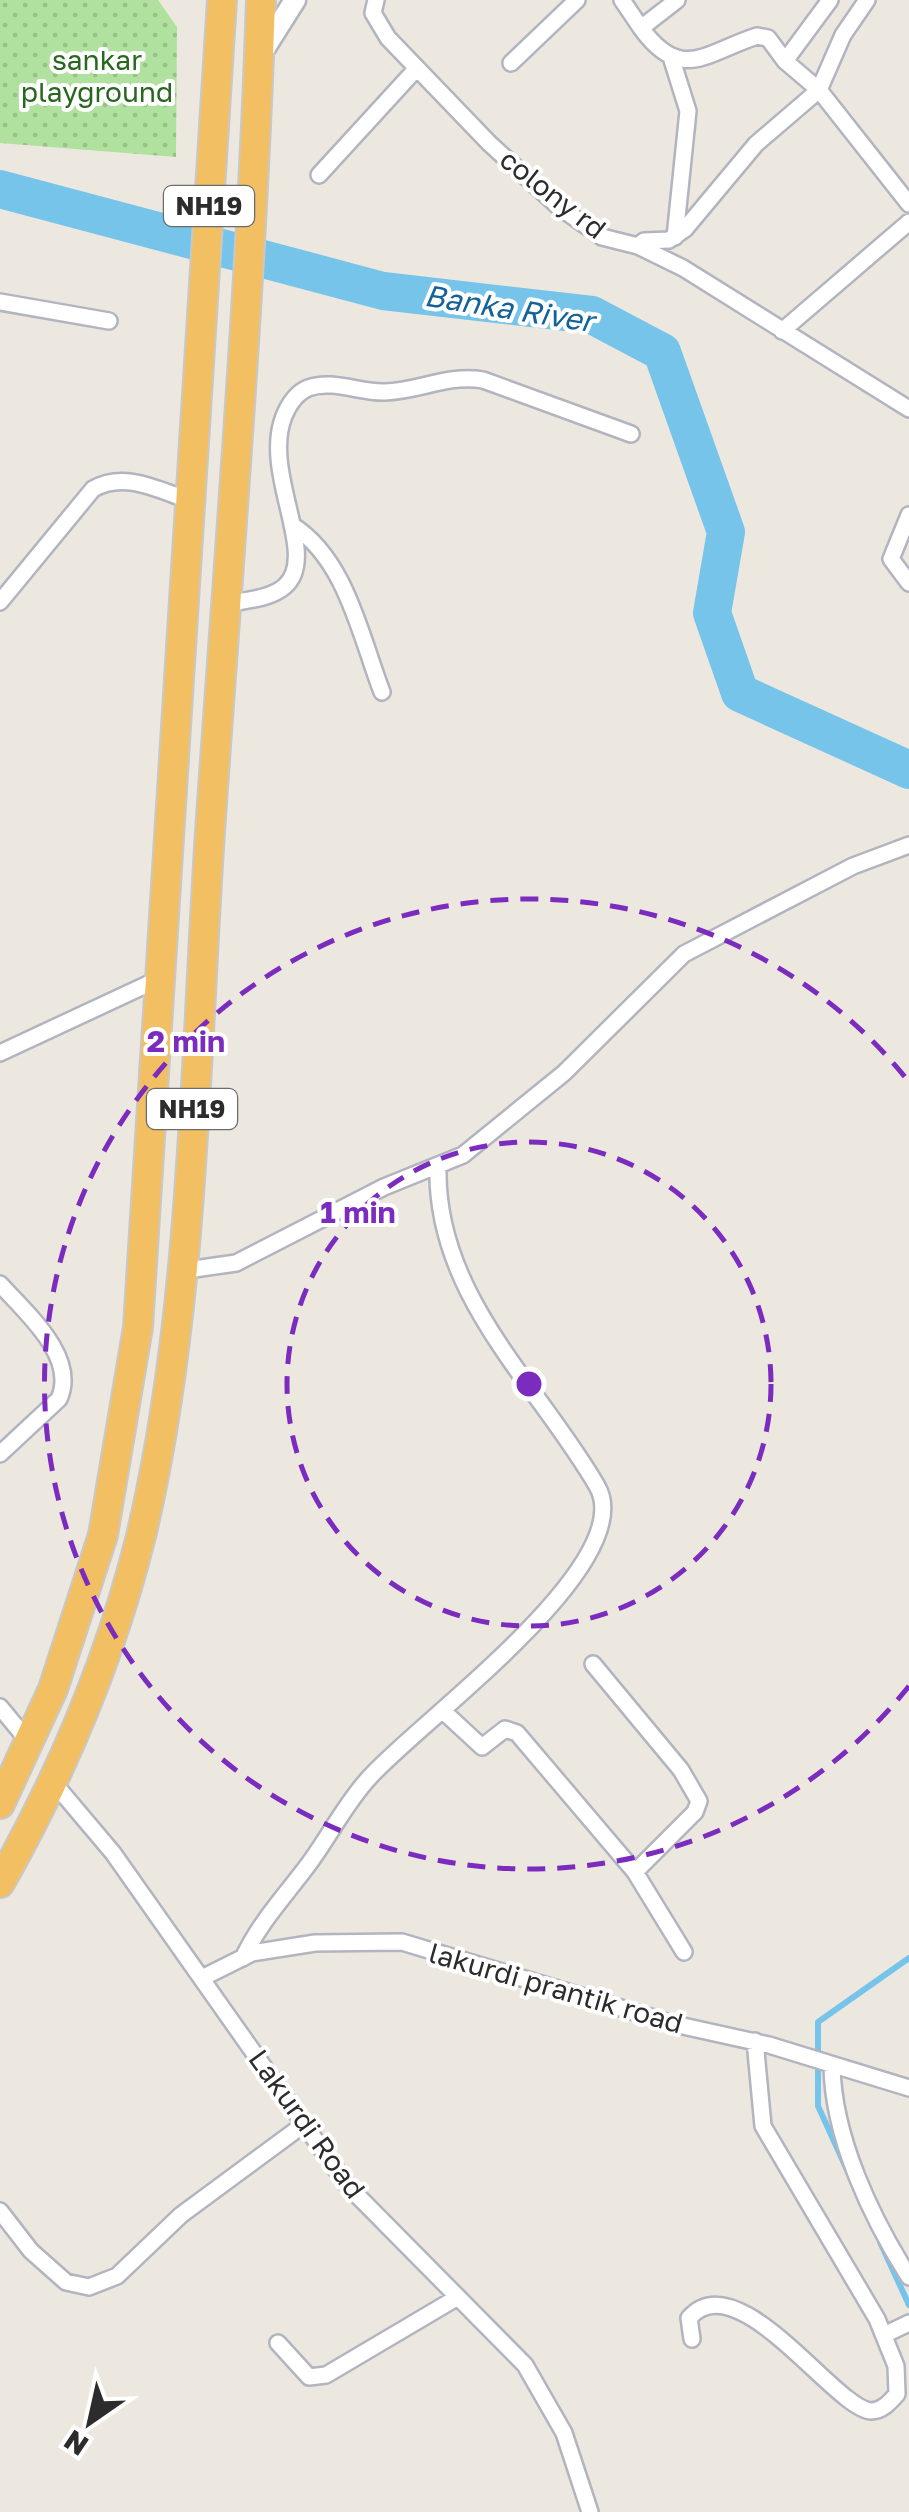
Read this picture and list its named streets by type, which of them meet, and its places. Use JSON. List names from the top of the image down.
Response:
{
  "streets": {
    "highway": ["NH19"],
    "street": ["colony rd", "lakurdi prantik road", "Lakurdi Road"]
  },
  "crossings": [
    ["NH19", "Lakurdi Road"],
    ["lakurdi prantik road", "Lakurdi Road"]
  ],
  "water": ["Banka River"],
  "parks": ["sankar playground"],
  "north": "bottom left",
  "rings": ["2 min", "1 min"]
}
